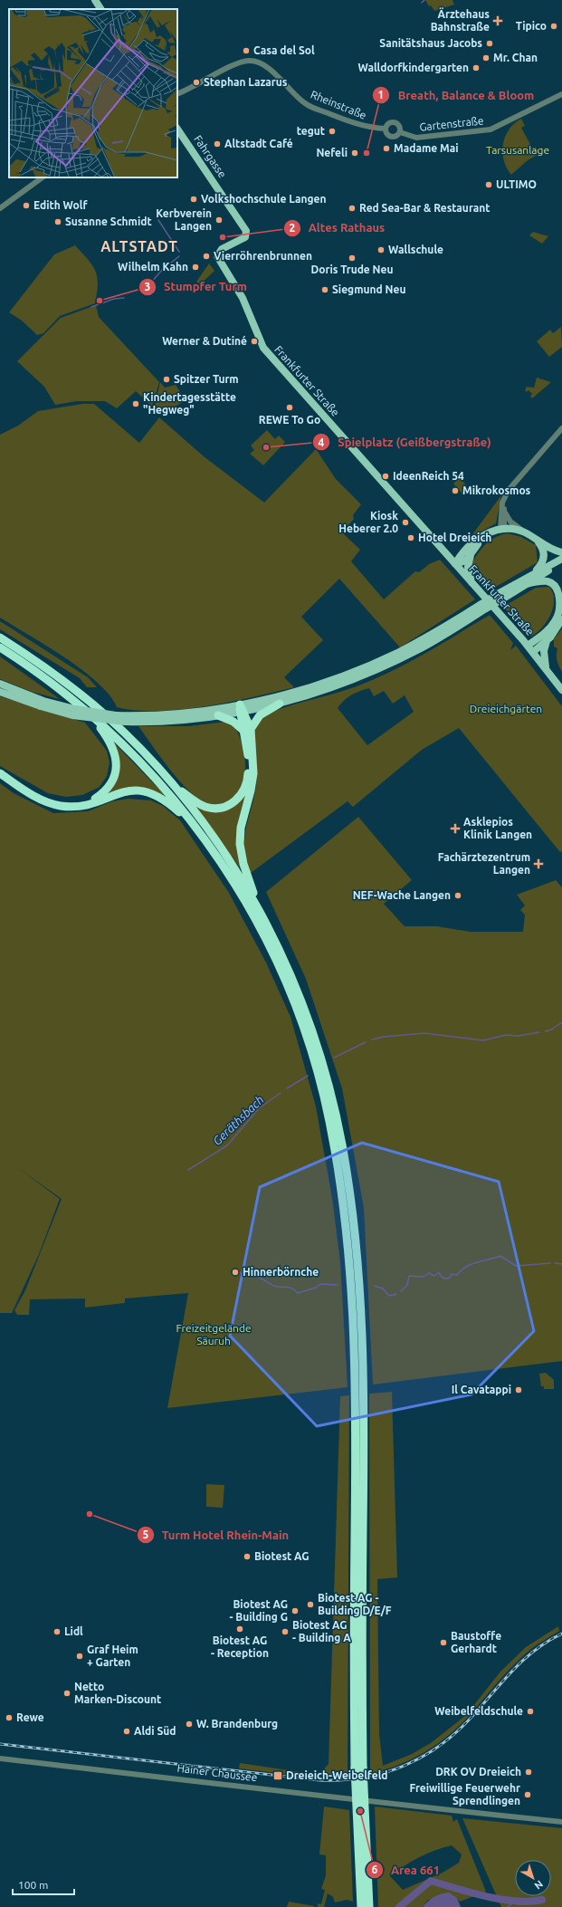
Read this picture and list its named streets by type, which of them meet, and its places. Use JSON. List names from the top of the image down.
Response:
{
  "streets": {
    "main road": ["Fahrgasse", "Frankfurter Straße"],
    "street": ["Rheinstraße", "Gartenstraße", "Hainer Chaussee"]
  },
  "crossings": [
    ["Rheinstraße", "Gartenstraße"],
    ["Fahrgasse", "Frankfurter Straße"]
  ],
  "districts": ["ALTSTADT"],
  "water": ["Geräthsbach"],
  "parks": ["Tarsusanlage", "Dreieichgärten", "Freizeitgelände Säuruh"],
  "places": {
    "health": ["Ärztehaus Bahnstraße", "Asklepios Klinik Langen", "Fachärztezentrum Langen"],
    "other": [
      "Tipico",
      "Sanitätshaus Jacobs",
      "Casa del Sol",
      "Mr. Chan",
      "Walldorfkindergarten",
      "Stephan Lazarus",
      "tegut",
      "Altstadt Café",
      "Madame Mai",
      "Nefeli",
      "Breath, Balance & Bloom",
      "ULTIMO",
      "Volkshochschule Langen",
      "Edith Wolf",
      "Red Sea-Bar & Restaurant",
      "Kerbverein Langen",
      "Susanne Schmidt",
      "Altes Rathaus",
      "Wallschule",
      "Vierröhrenbrunnen",
      "Doris Trude Neu",
      "Wilhelm Kahn",
      "Siegmund Neu",
      "Stumpfer Turm",
      "Werner & Dutiné",
      "Spitzer Turm",
      "Kindertagesstätte \"Hegweg\"",
      "REWE To Go",
      "Spielplatz (Geißbergstraße)",
      "IdeenReich 54",
      "Mikrokosmos",
      "Kiosk Heberer 2.0",
      "Hotel Dreieich",
      "NEF-Wache Langen",
      "Hinnerbörnche",
      "Il Cavatappi",
      "Turm Hotel Rhein-Main",
      "Biotest AG",
      "Biotest AG - Building D/E/F",
      "Biotest AG - Building G",
      "Biotest AG - Reception",
      "Lidl",
      "Biotest AG - Building A",
      "Baustoffe Gerhardt",
      "Graf Heim + Garten",
      "Netto Marken-Discount",
      "Weibelfeldschule",
      "Rewe",
      "W. Brandenburg",
      "Aldi Süd",
      "DRK OV Dreieich",
      "Freiwillige Feuerwehr Sprendlingen",
      "Area 661"
    ],
    "transit": ["Dreieich-Weibelfeld"]
  },
  "scale_bar": "100 m",
  "north": "bottom right"
}
